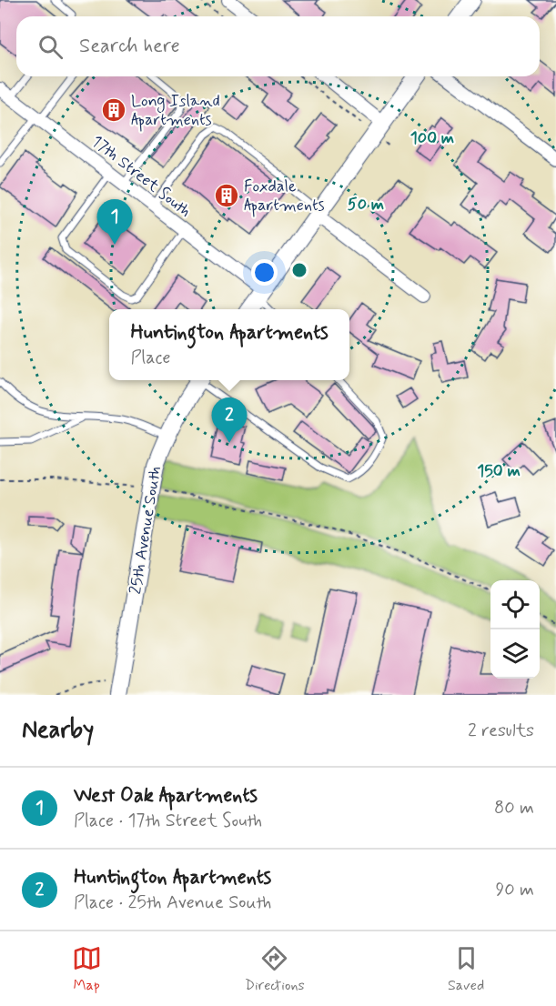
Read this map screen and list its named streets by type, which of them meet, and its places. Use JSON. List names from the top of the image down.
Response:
{
  "streets": {
    "street": ["17th Street South", "25th Avenue South"]
  },
  "places": {
    "building": ["Long Island Apartments", "Foxdale Apartments"]
  },
  "page": {
    "search": "Search here",
    "pins": ["1", "2"],
    "popup": ["Huntington Apartments", "Place"],
    "heading": ["Nearby", "2 results"],
    "list": [
      {
        "mark": "1",
        "name": "West Oak Apartments",
        "note": "Place · 17th Street South",
        "value": "80 m"
      },
      {
        "mark": "2",
        "name": "Huntington Apartments",
        "note": "Place · 25th Avenue South",
        "value": "90 m"
      }
    ],
    "nav": ["Map", "Directions", "Saved"]
  },
  "rings": ["100 m", "50 m", "150 m"]
}
